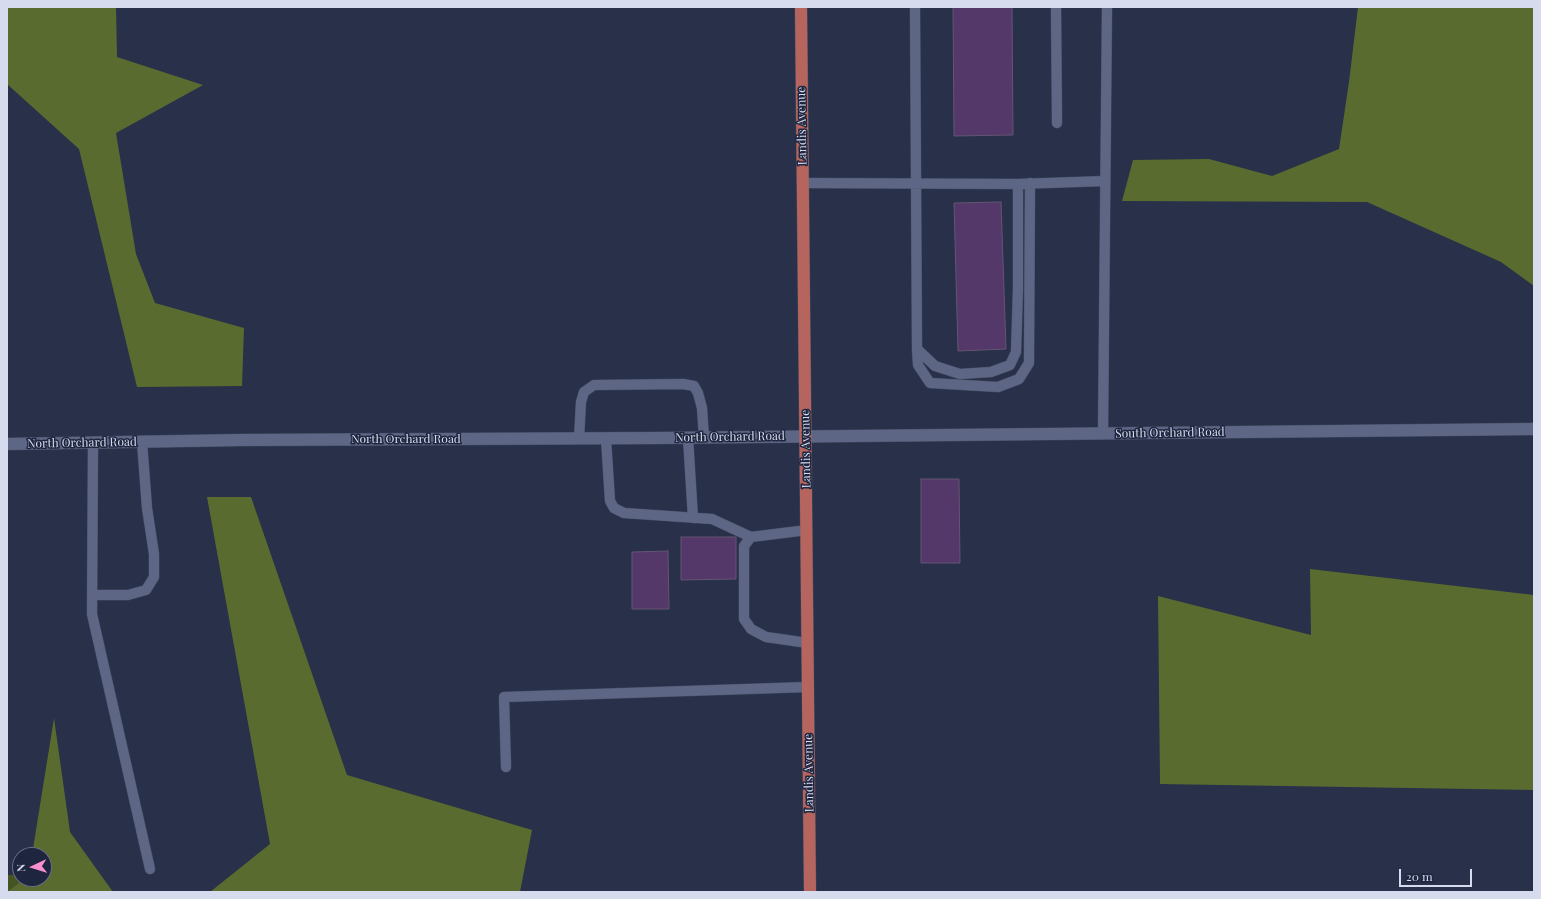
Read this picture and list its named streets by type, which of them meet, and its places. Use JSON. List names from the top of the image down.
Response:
{
  "streets": {
    "main road": ["Landis Avenue"],
    "street": ["South Orchard Road", "North Orchard Road"]
  },
  "crossings": [
    ["Landis Avenue", "South Orchard Road"],
    ["Landis Avenue", "North Orchard Road"],
    ["South Orchard Road", "North Orchard Road"]
  ],
  "scale_bar": "20 m",
  "north": "left"
}
